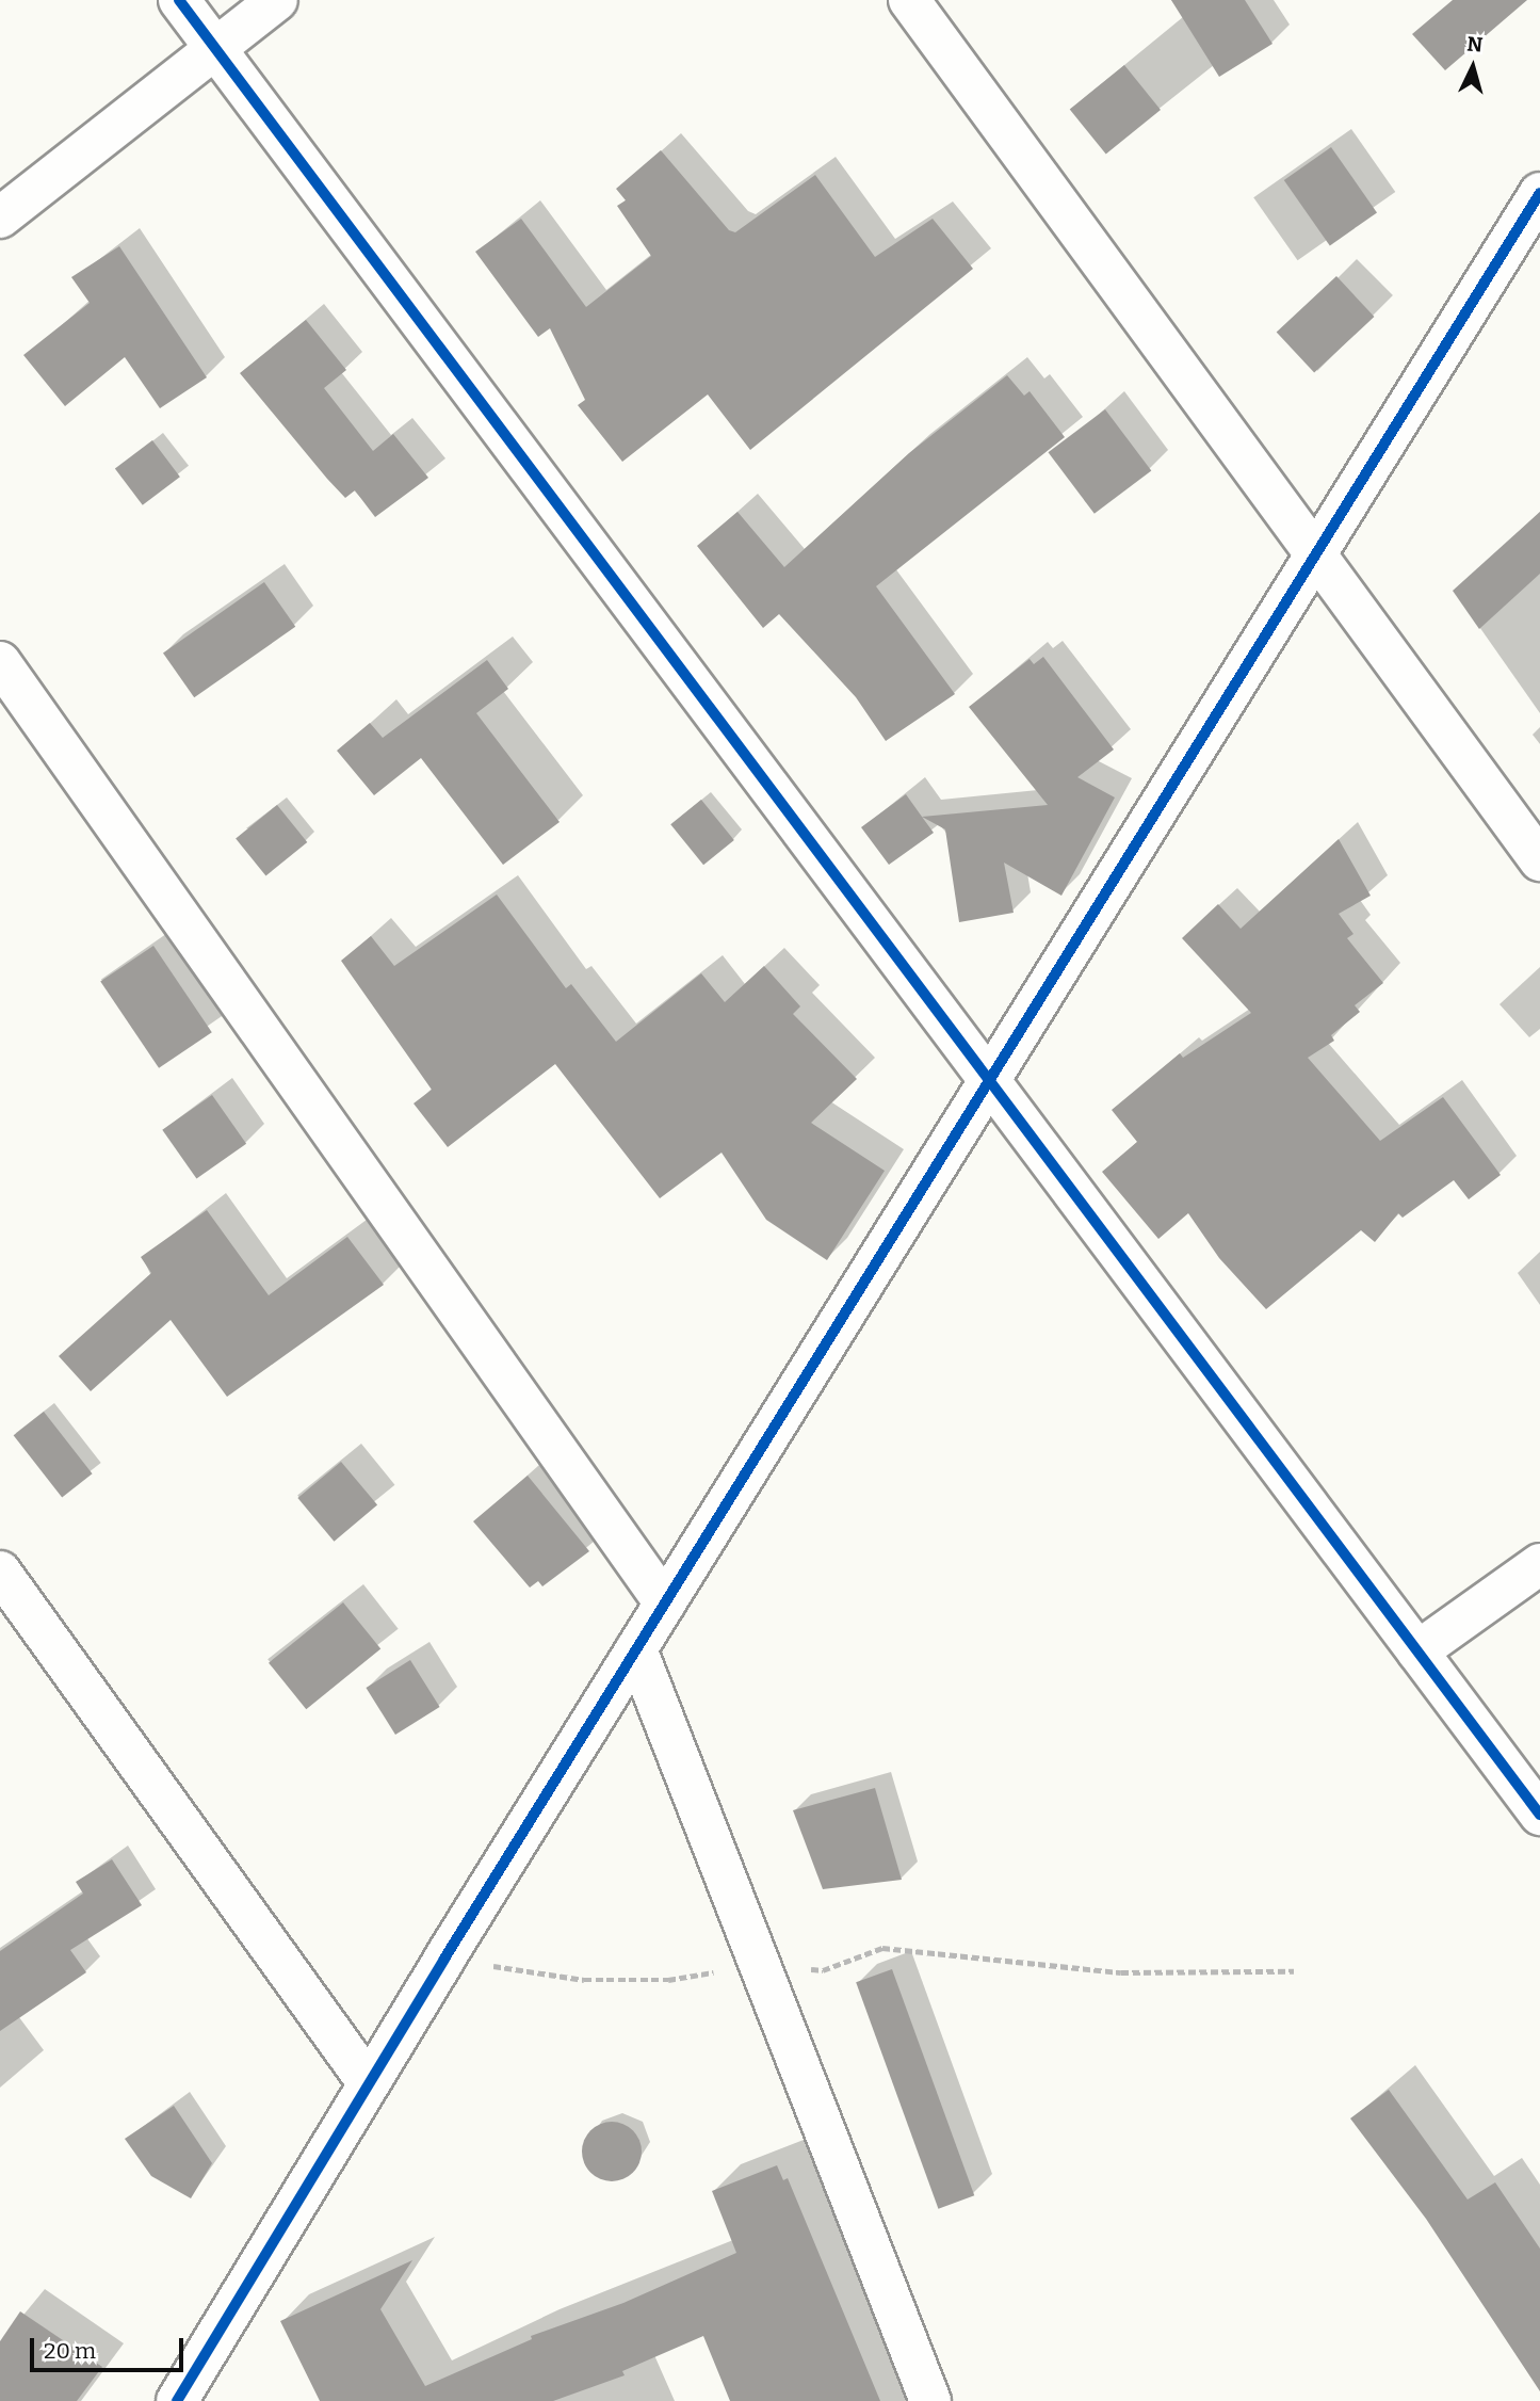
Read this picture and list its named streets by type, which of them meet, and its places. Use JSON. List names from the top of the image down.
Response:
{
  "scale_bar": "20 m",
  "north": "top"
}
